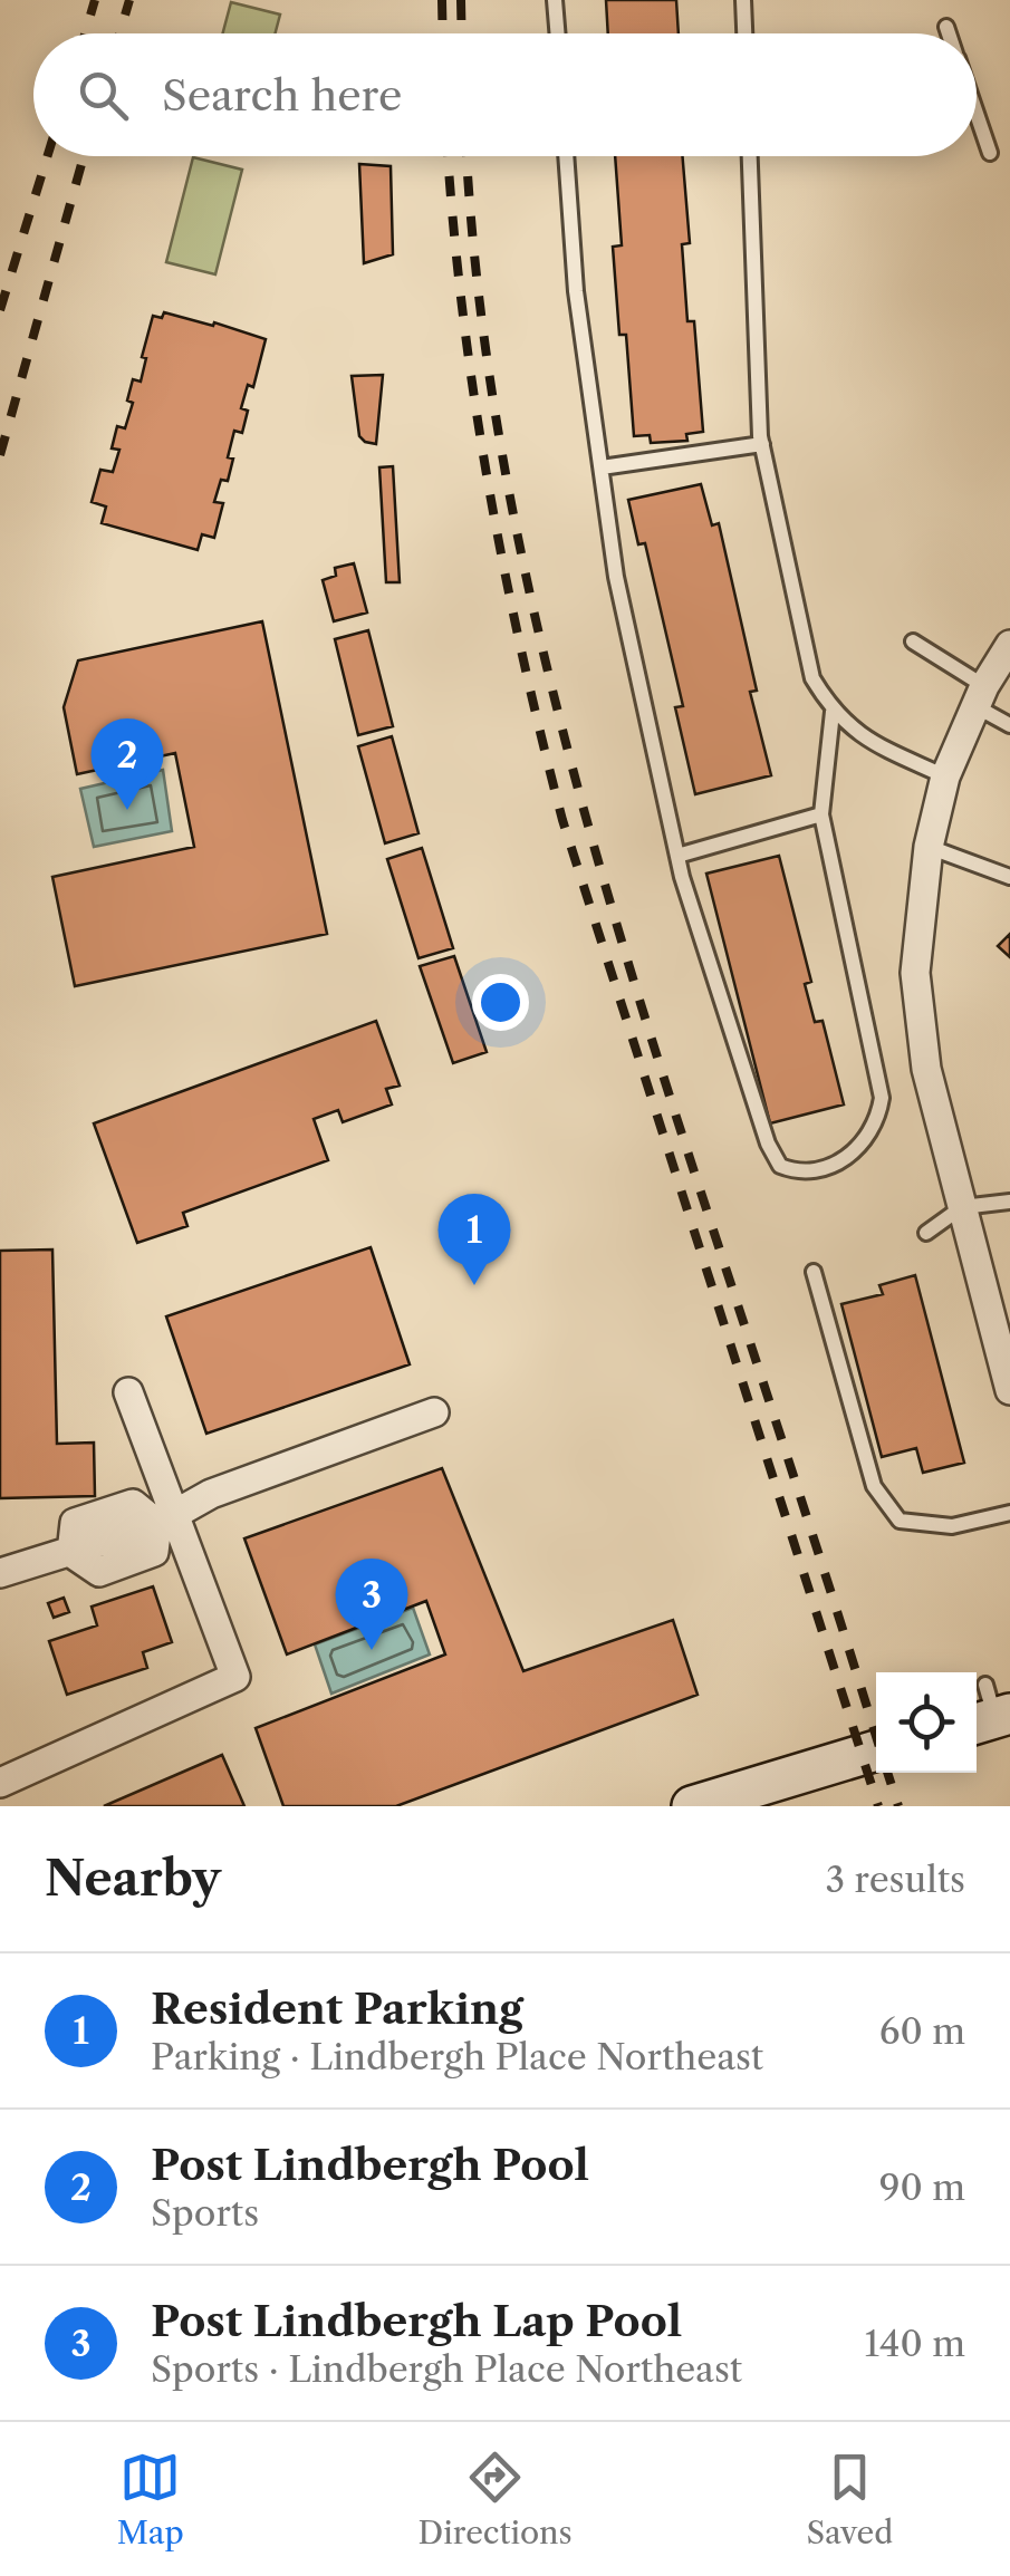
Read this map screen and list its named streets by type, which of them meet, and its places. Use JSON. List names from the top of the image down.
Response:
{
  "page": {
    "search": "Search here",
    "pins": ["2", "1", "3"],
    "heading": ["Nearby", "3 results"],
    "list": [
      {
        "mark": "1",
        "name": "Resident Parking",
        "note": "Parking · Lindbergh Place Northeast",
        "value": "60 m"
      },
      {
        "mark": "2",
        "name": "Post Lindbergh Pool",
        "note": "Sports",
        "value": "90 m"
      },
      {
        "mark": "3",
        "name": "Post Lindbergh Lap Pool",
        "note": "Sports · Lindbergh Place Northeast",
        "value": "140 m"
      }
    ],
    "nav": ["Map", "Directions", "Saved"]
  }
}
